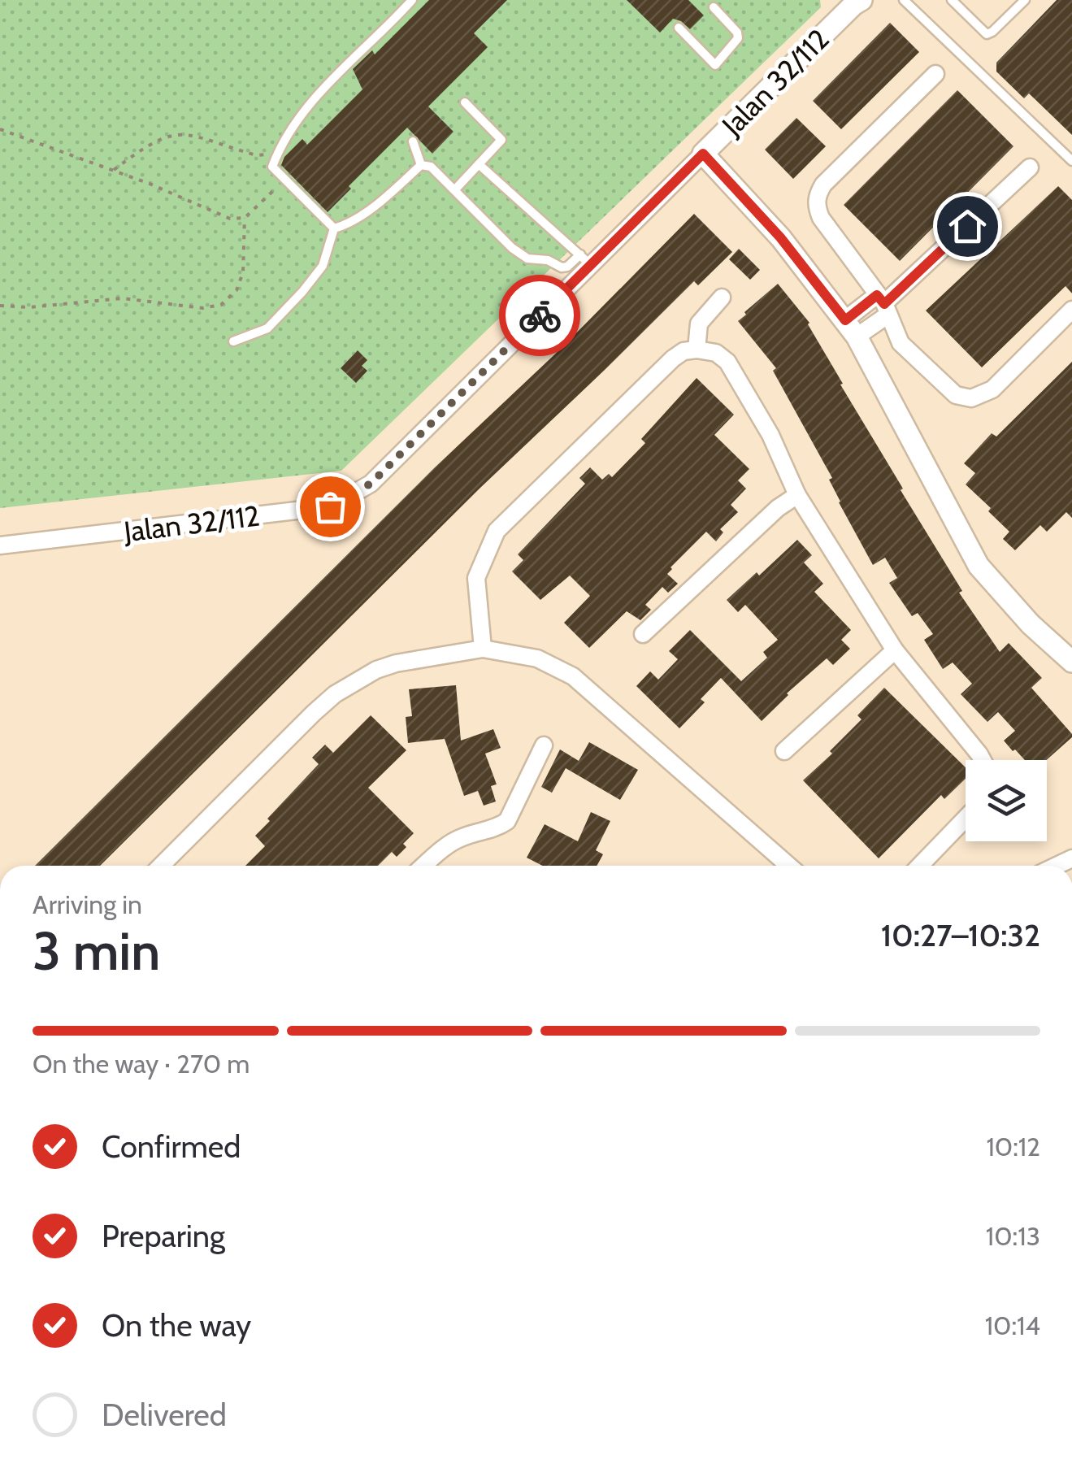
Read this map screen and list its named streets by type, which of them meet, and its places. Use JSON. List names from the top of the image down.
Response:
{
  "streets": {
    "street": ["Jalan 32/112"]
  },
  "page": {
    "heading": ["3 min", "Arriving in", "10:27–10:32"],
    "bar": "On the way · 270 m",
    "list": [
      ["Confirmed", "10:12"],
      ["Preparing", "10:13"],
      ["On the way", "10:14"],
      "Delivered"
    ]
  }
}
